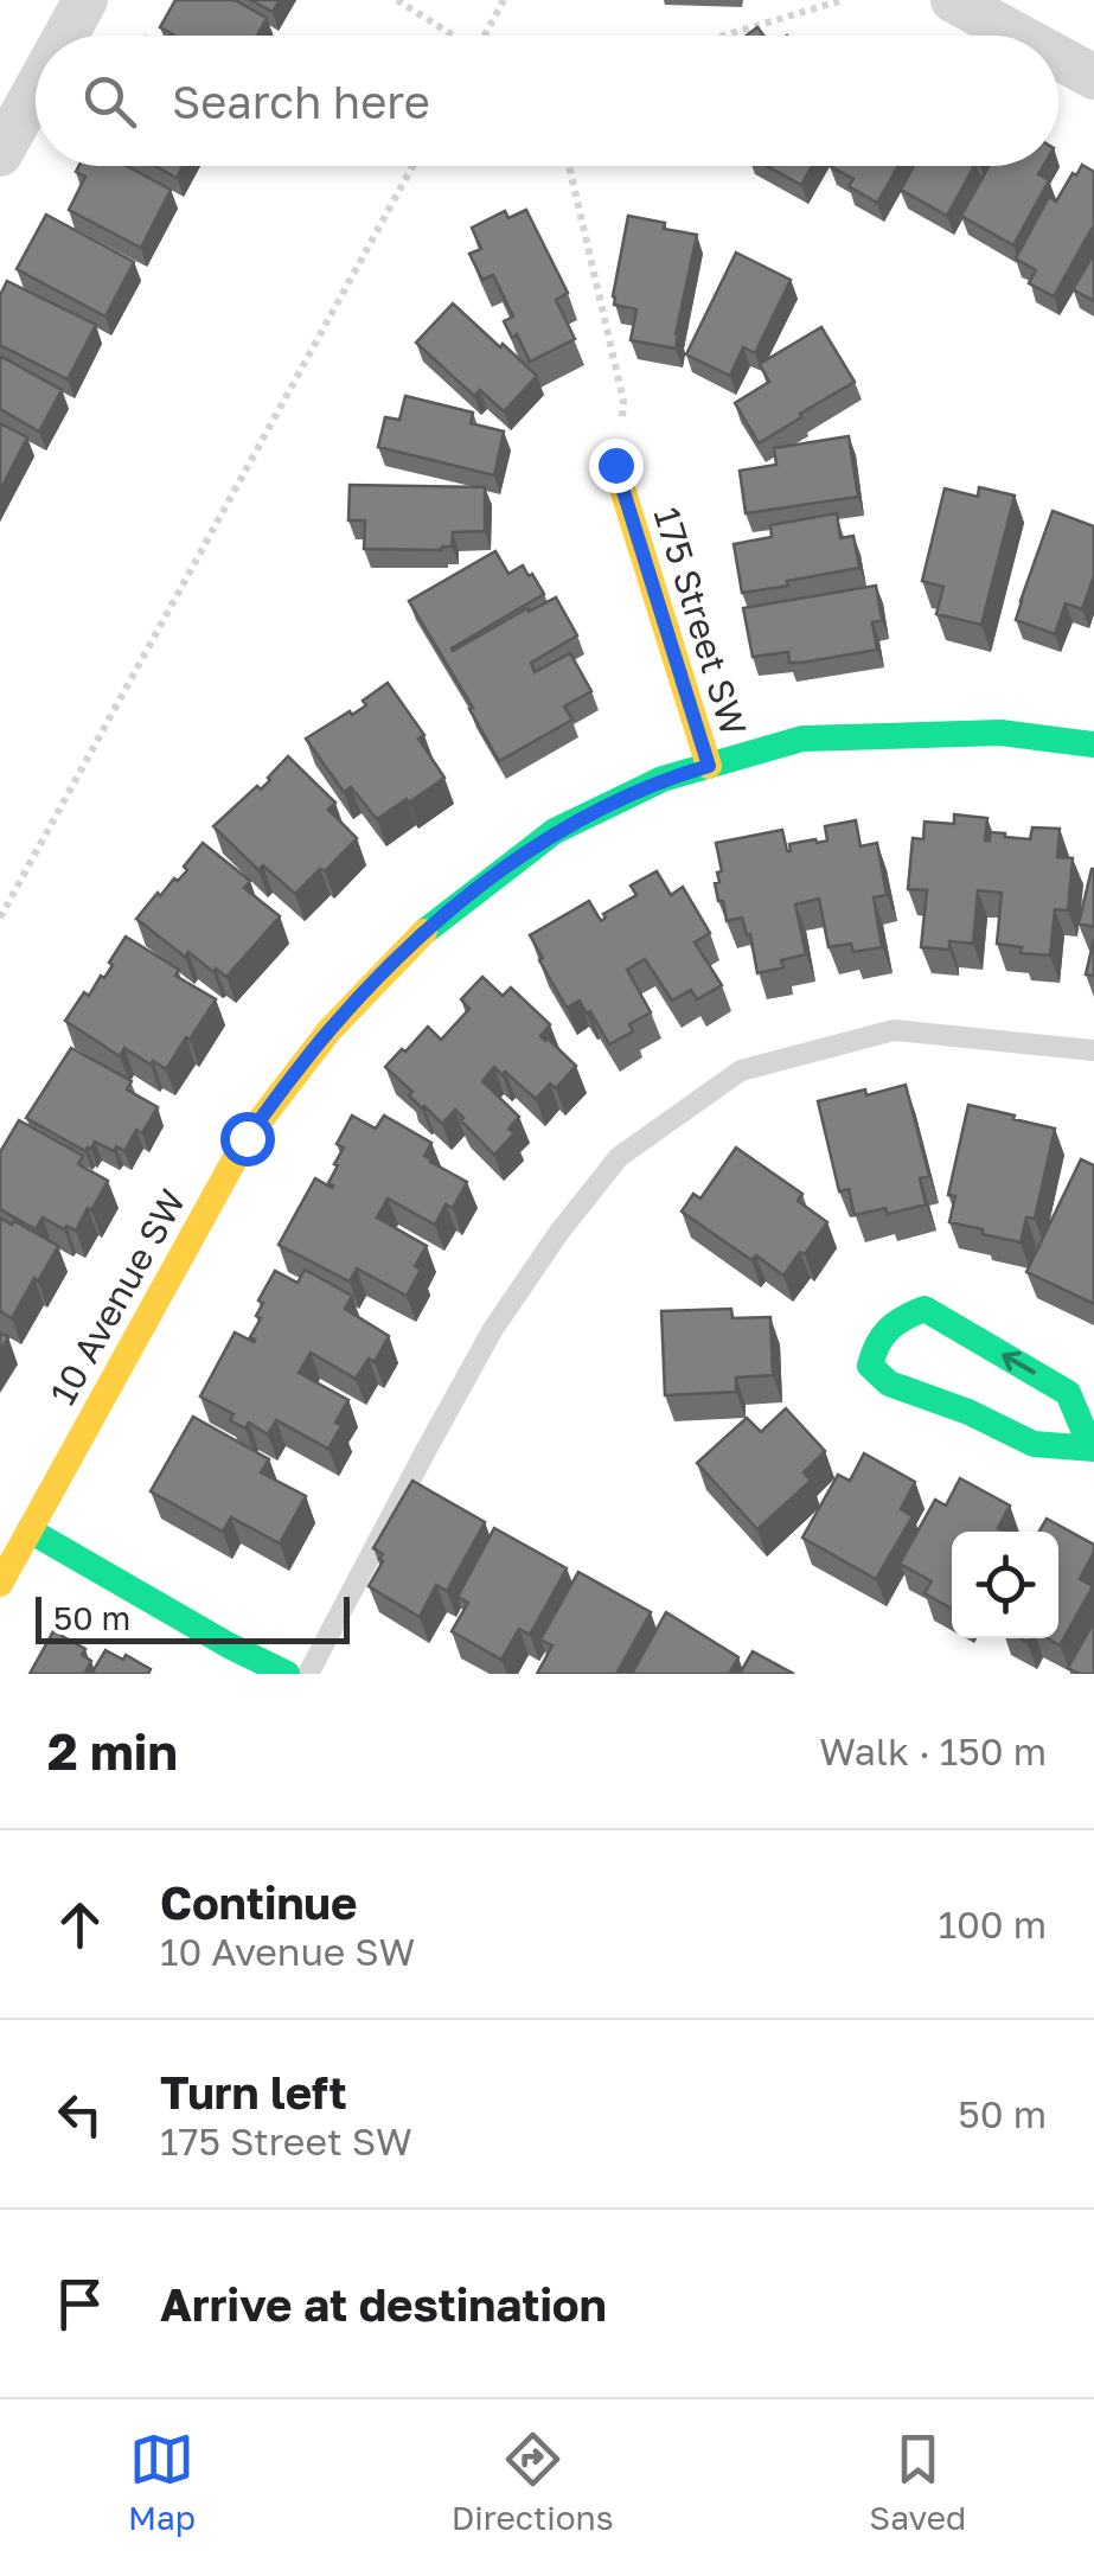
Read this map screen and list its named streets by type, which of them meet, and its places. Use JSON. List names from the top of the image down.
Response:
{
  "streets": {
    "street": ["175 Street SW", "10 Avenue SW"]
  },
  "crossings": [
    ["175 Street SW", "10 Avenue SW"]
  ],
  "scale_bar": "50 m",
  "page": {
    "search": "Search here",
    "scale": "50 m",
    "heading": ["2 min", "Walk · 150 m"],
    "list": [
      ["Continue", "10 Avenue SW", "100 m"],
      ["Turn left", "175 Street SW", "50 m"],
      "Arrive at destination"
    ],
    "nav": ["Map", "Directions", "Saved"]
  }
}
